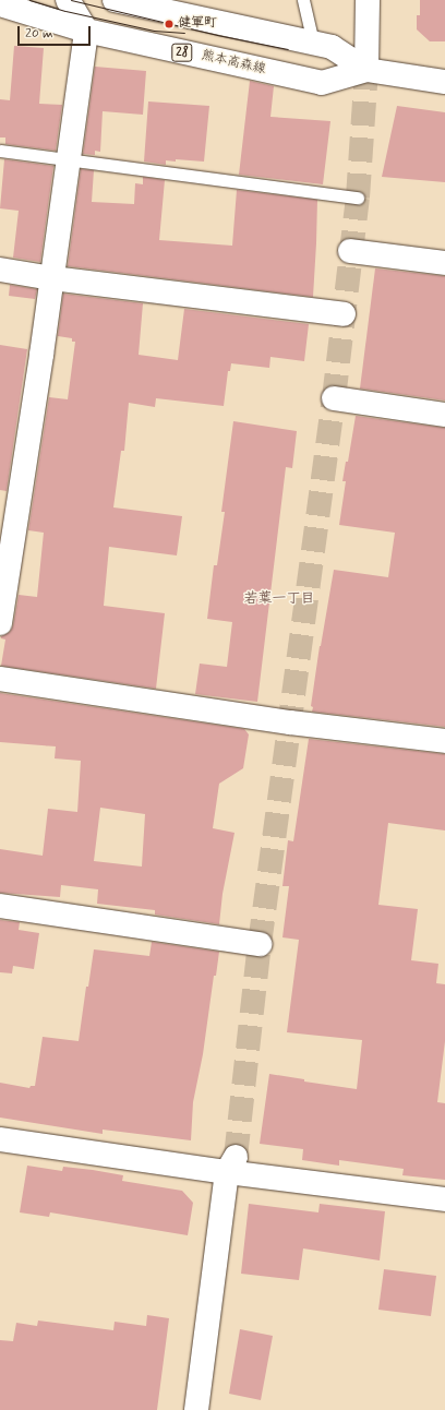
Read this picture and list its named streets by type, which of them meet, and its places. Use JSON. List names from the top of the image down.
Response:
{
  "streets": {
    "street": ["28", "熊本高森線"]
  },
  "districts": ["若葉一丁目"],
  "places": ["健軍町"],
  "scale_bar": "20 m"
}
